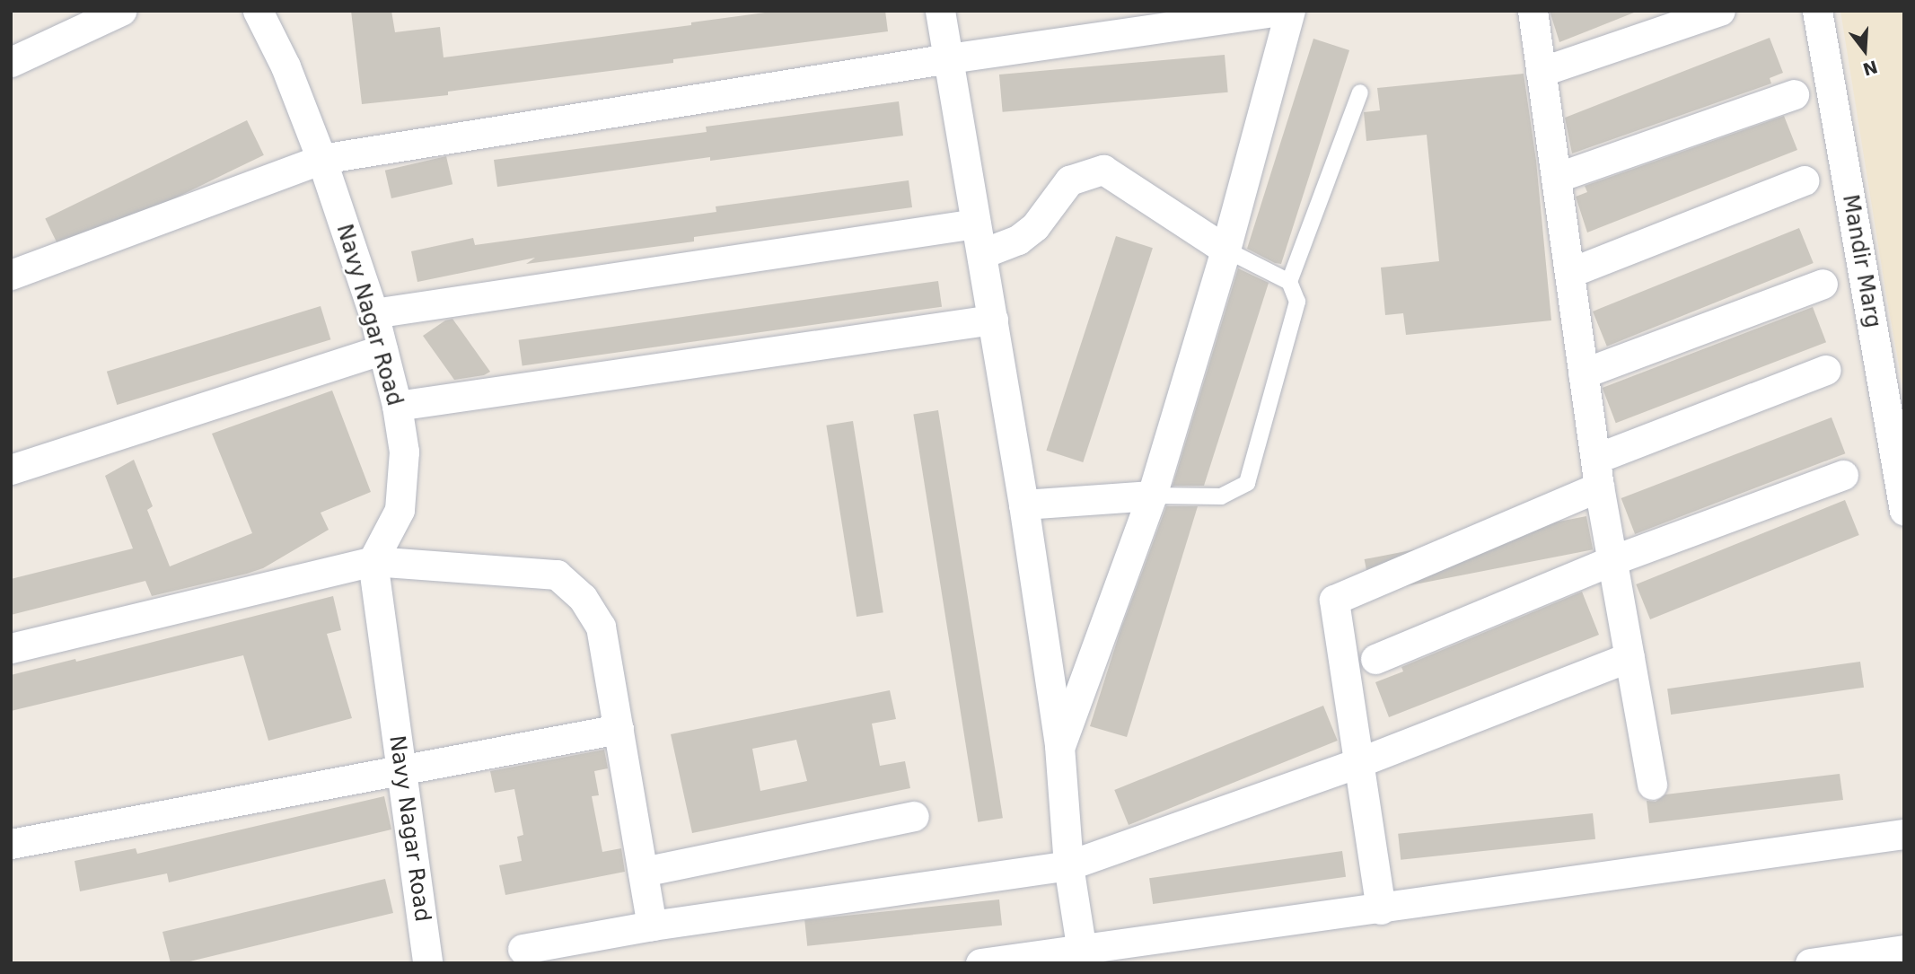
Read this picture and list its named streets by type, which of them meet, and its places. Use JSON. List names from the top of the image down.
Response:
{
  "streets": {
    "street": ["Mandir Marg", "Navy Nagar Road"]
  },
  "north": "bottom"
}
